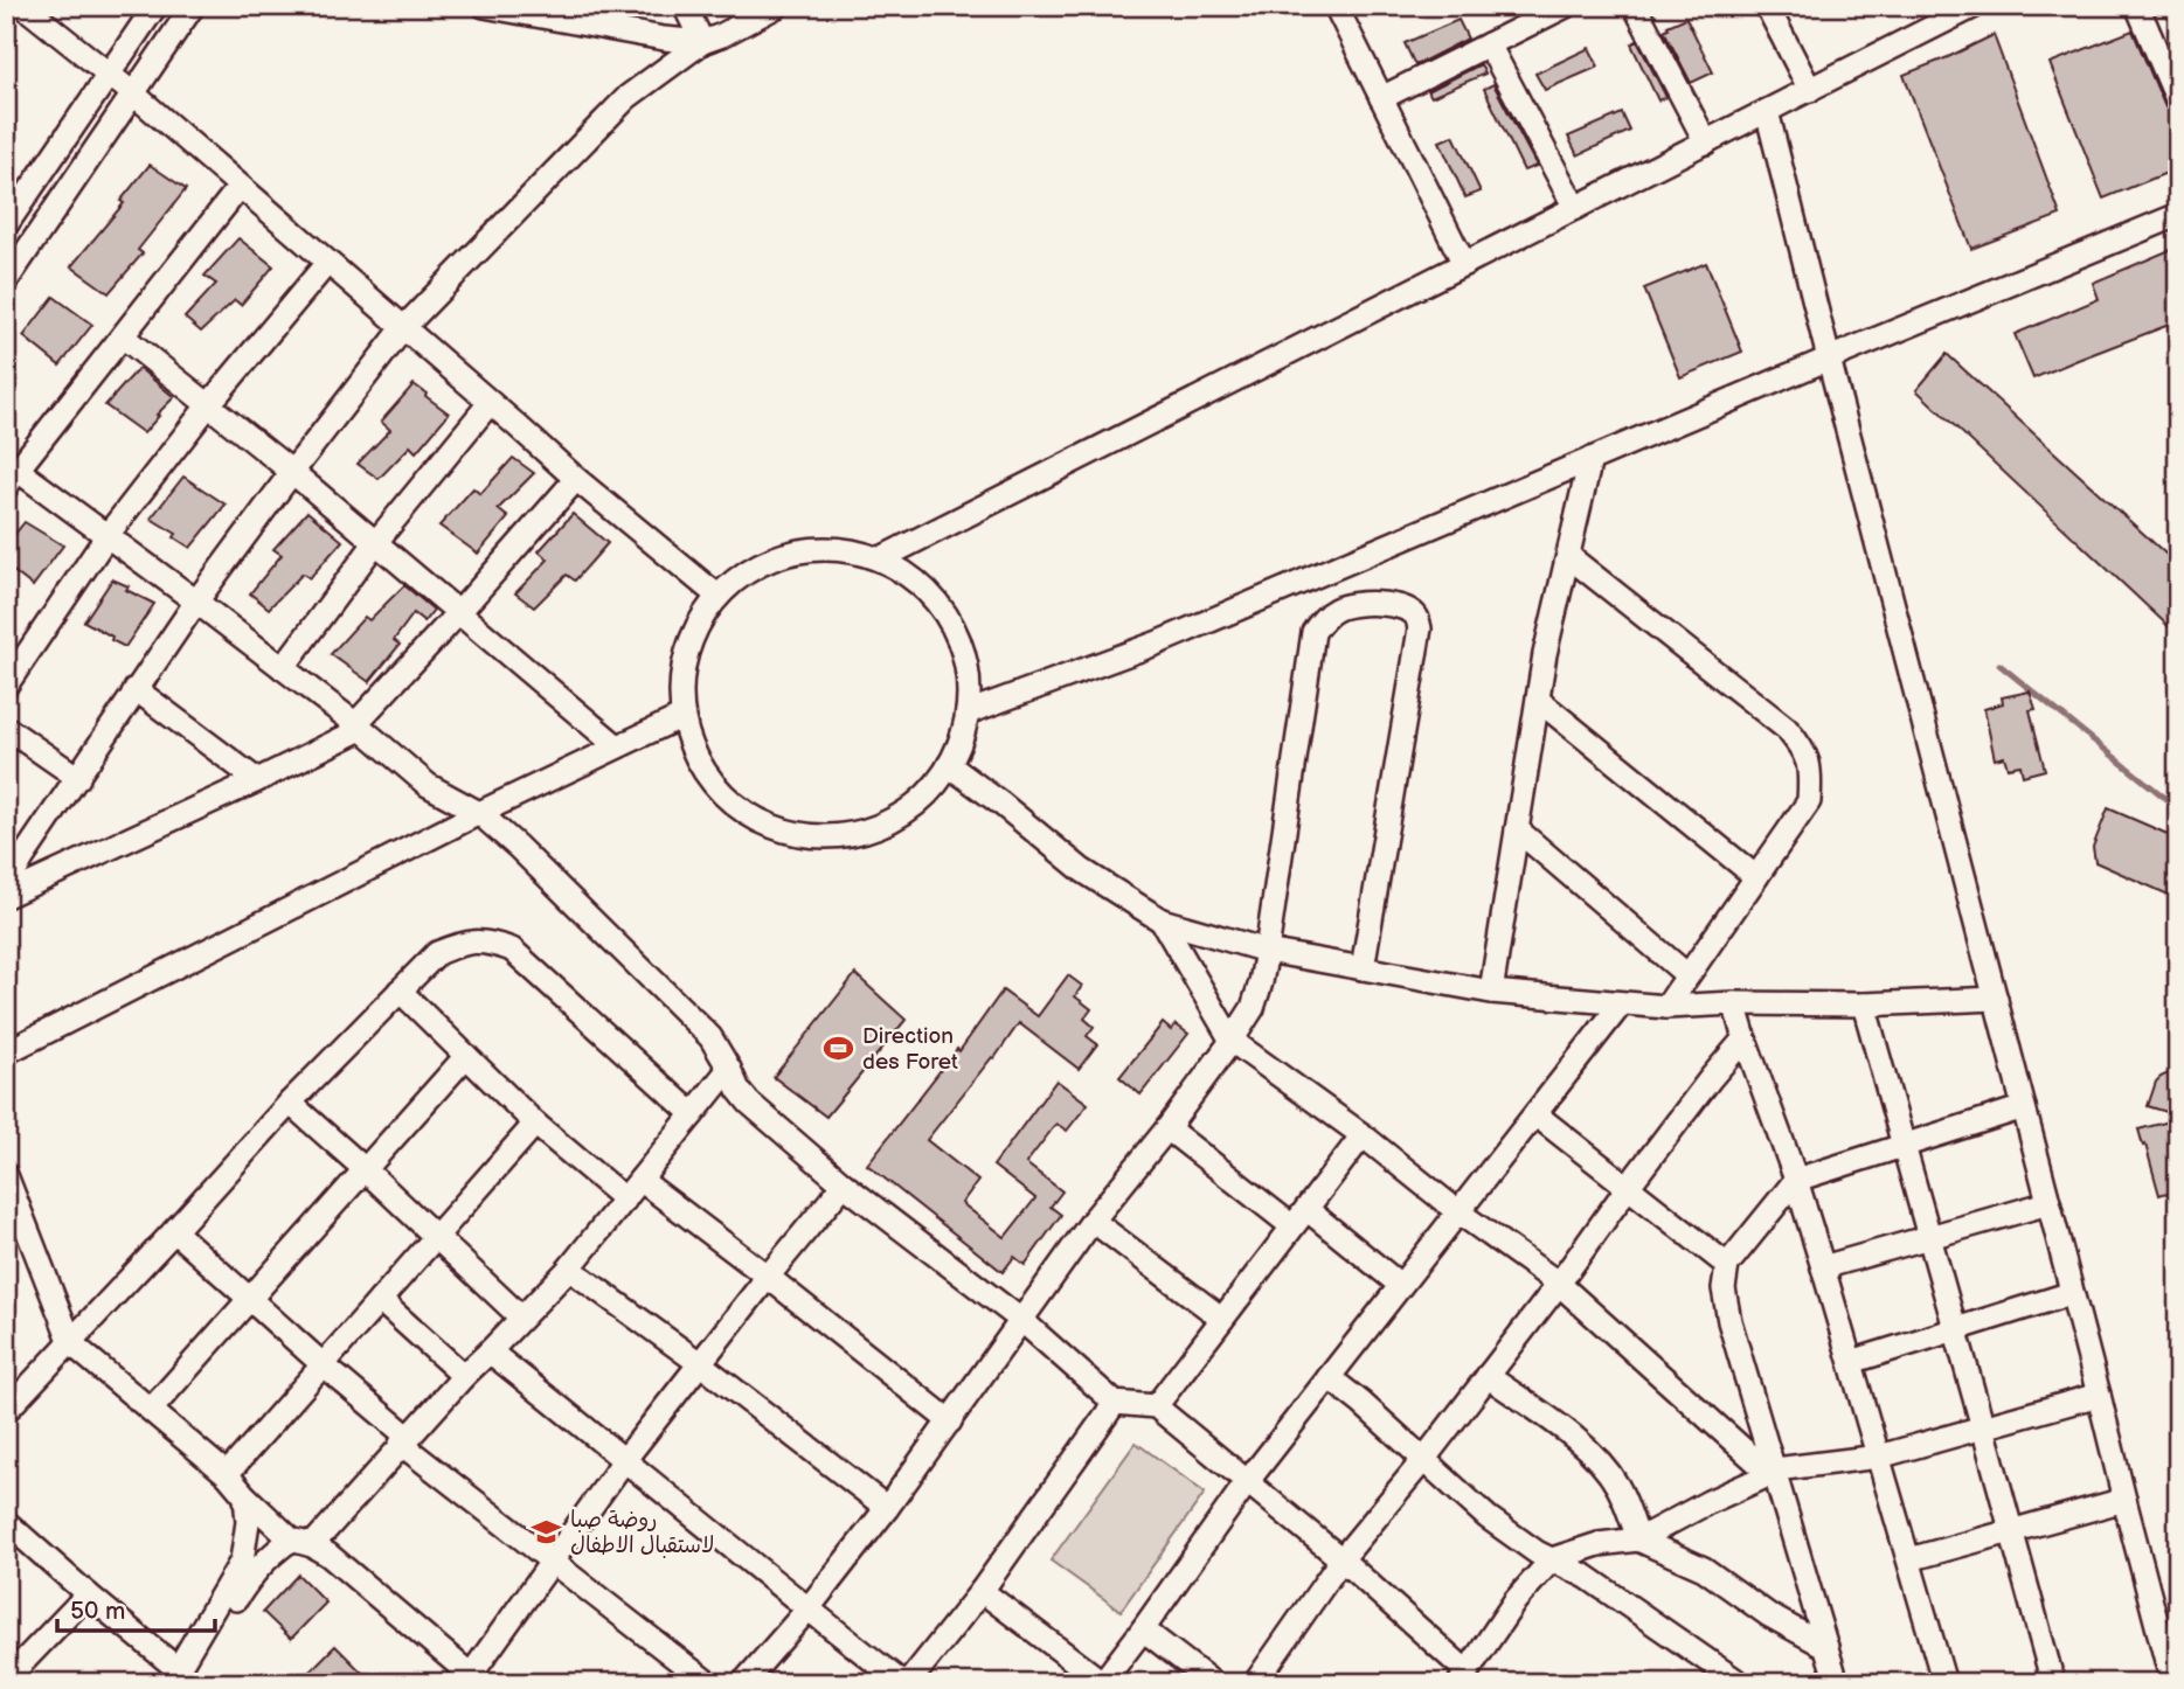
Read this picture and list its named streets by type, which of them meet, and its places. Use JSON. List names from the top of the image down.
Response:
{
  "places": {
    "sports": ["Direction des Foret"],
    "school or university": ["روضة صبا لاستقبال الاطفال"]
  },
  "scale_bar": "50 m"
}
